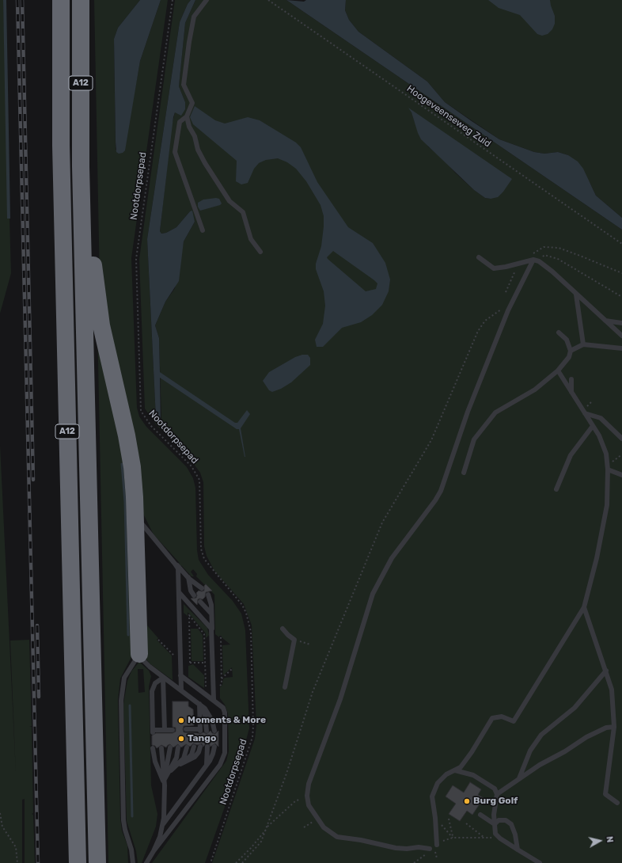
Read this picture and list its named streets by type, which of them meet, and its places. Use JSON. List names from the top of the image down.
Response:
{
  "streets": {
    "highway": ["A12"],
    "path": ["Hoogeveenseweg Zuid", "Nootdorpsepad"]
  },
  "places": ["Moments & More", "Tango", "Burg Golf"],
  "north": "right"
}
